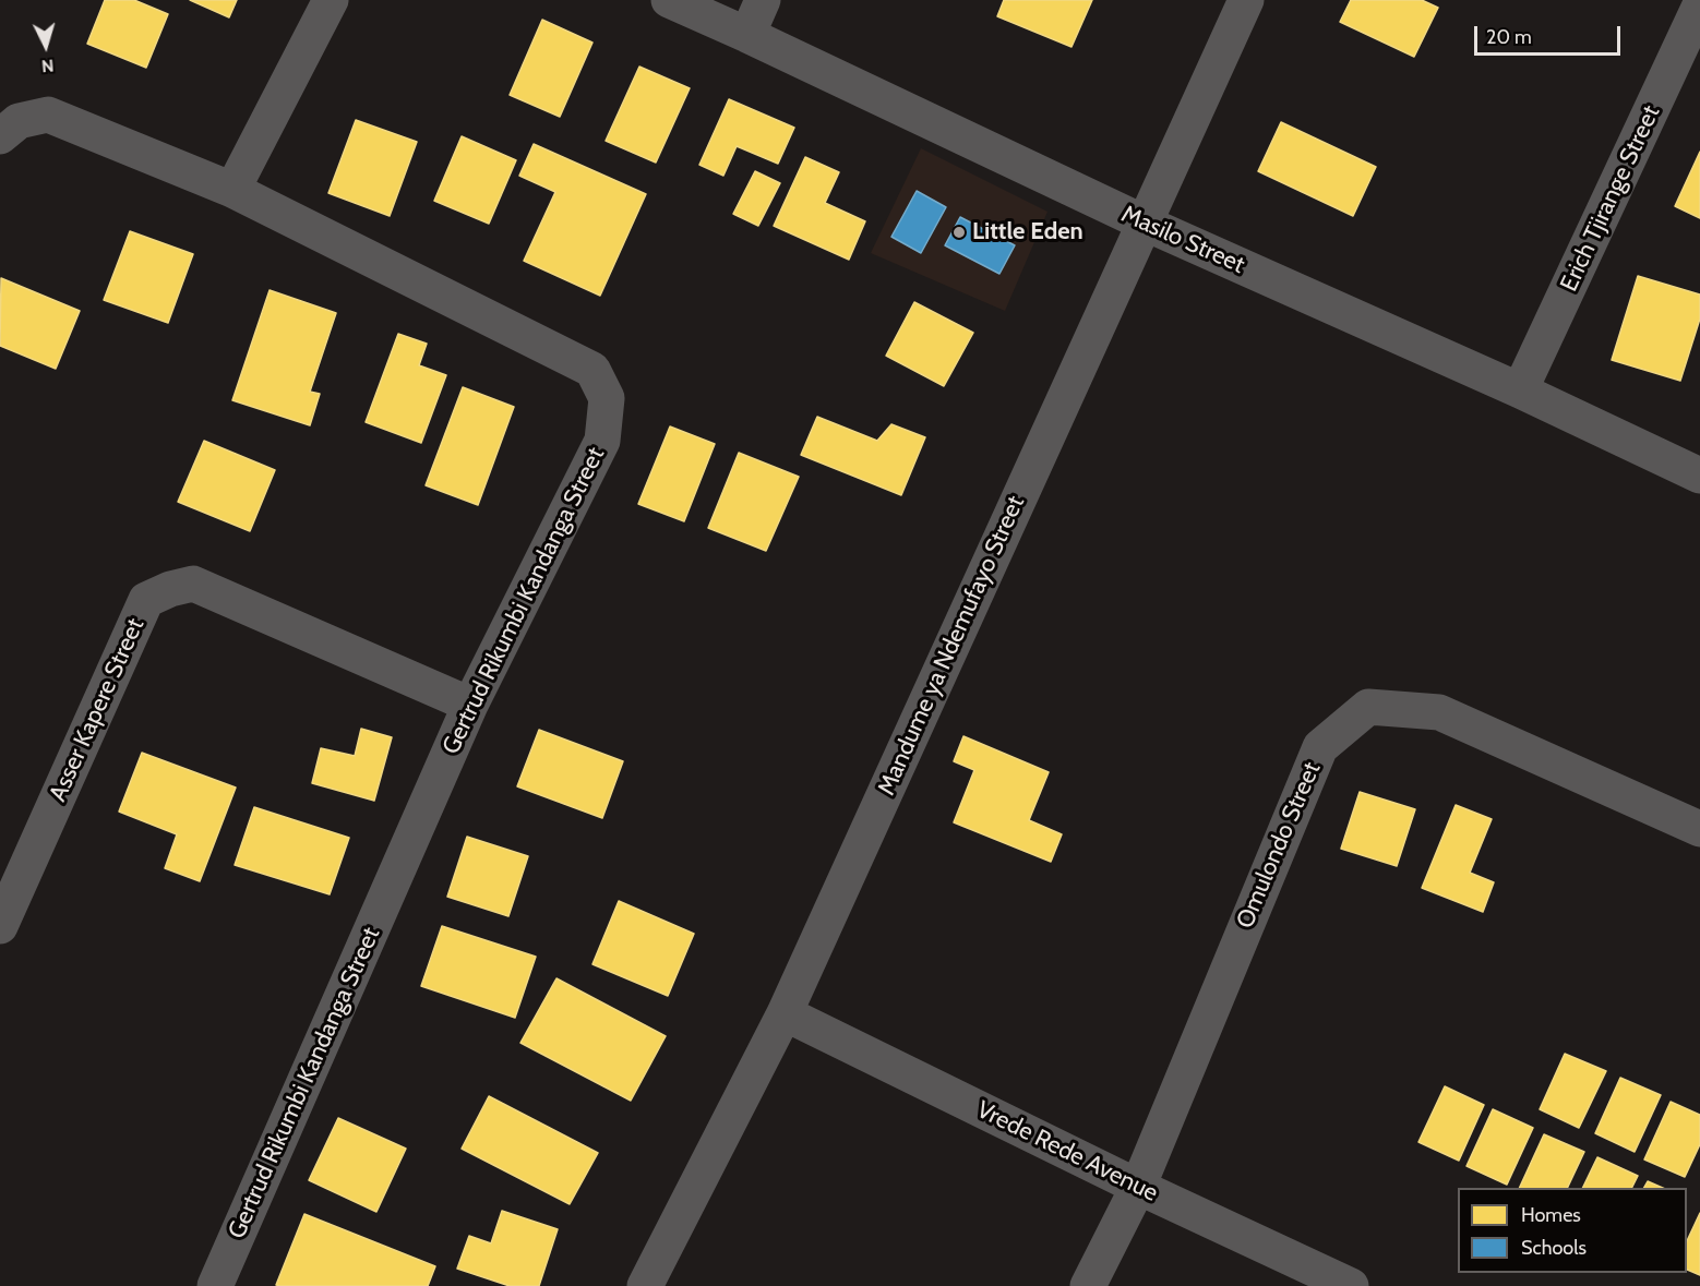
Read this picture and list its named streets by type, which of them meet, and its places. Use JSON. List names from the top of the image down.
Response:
{
  "streets": {
    "street": [
      "Erich Tjirange Street",
      "Masilo Street",
      "Gertrud Rikumbi Kandanga Street",
      "Mandume ya Ndemufayo Street",
      "Asser Kapere Street",
      "Omulondo Street",
      "Vrede Rede Avenue"
    ]
  },
  "crossings": [
    ["Erich Tjirange Street", "Masilo Street"],
    ["Masilo Street", "Mandume ya Ndemufayo Street"],
    ["Gertrud Rikumbi Kandanga Street", "Asser Kapere Street"],
    ["Mandume ya Ndemufayo Street", "Vrede Rede Avenue"],
    ["Omulondo Street", "Vrede Rede Avenue"]
  ],
  "places": ["Little Eden"],
  "legend": ["Homes", "Schools"],
  "scale_bar": "20 m",
  "north": "bottom"
}
